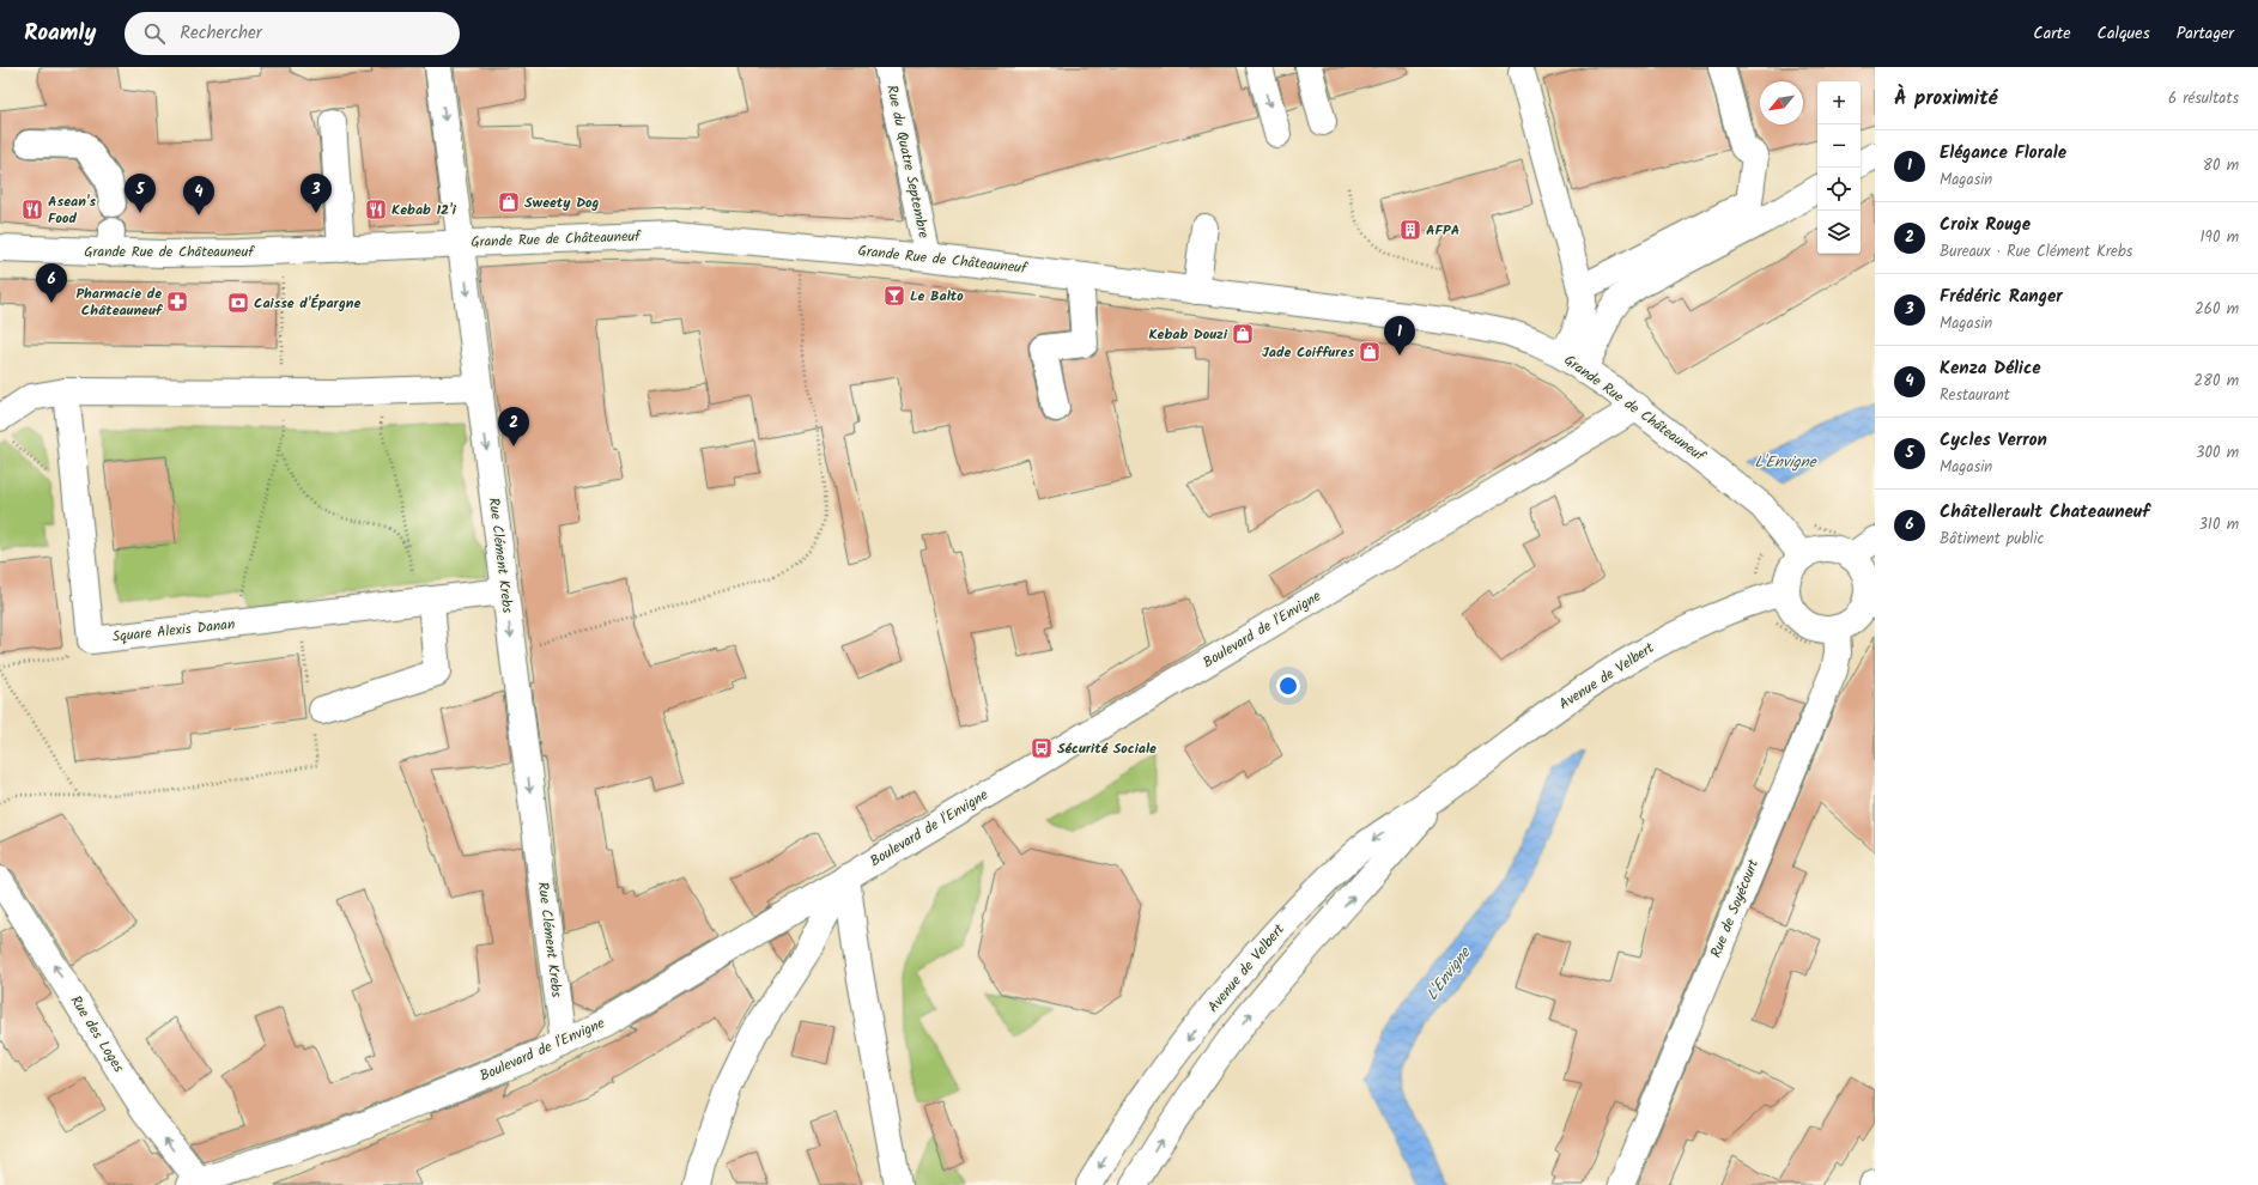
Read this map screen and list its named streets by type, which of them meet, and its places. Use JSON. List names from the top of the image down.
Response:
{
  "streets": {
    "street": [
      "Rue du Quatre Septembre",
      "Grande Rue de Châteauneuf",
      "Rue Clément Krebs",
      "Boulevard de l'Envigne",
      "Square Alexis Danan",
      "Avenue de Velbert",
      "Rue de Soyécourt",
      "Rue des Loges"
    ]
  },
  "crossings": [
    ["Rue du Quatre Septembre", "Grande Rue de Châteauneuf"],
    ["Grande Rue de Châteauneuf", "Rue Clément Krebs"],
    ["Grande Rue de Châteauneuf", "Boulevard de l'Envigne"],
    ["Grande Rue de Châteauneuf", "Avenue de Velbert"],
    ["Grande Rue de Châteauneuf", "Rue de Soyécourt"],
    ["Rue Clément Krebs", "Boulevard de l'Envigne"],
    ["Rue Clément Krebs", "Square Alexis Danan"],
    ["Boulevard de l'Envigne", "Rue des Loges"],
    ["Avenue de Velbert", "Rue de Soyécourt"]
  ],
  "one_way": ["Rue Clément Krebs", "Rue des Loges"],
  "water": ["L'Envigne"],
  "places": {
    "shop": ["Sweety Dog", "Kebab Douzi", "Jade Coiffures"],
    "restaurant": ["Asean's Food", "Kebab 12'i"],
    "building": ["AFPA"],
    "bar": ["Le Balto"],
    "pharmacy": ["Pharmacie de Châteauneuf"],
    "bank": ["Caisse d'Épargne"],
    "bus stop": ["Sécurité Sociale"]
  },
  "north": "bottom left",
  "page": {
    "header": "Roamly",
    "search": "Rechercher",
    "nav": ["Carte", "Calques", "Partager"],
    "heading": ["À proximité", "6 résultats"],
    "map_buttons": ["+", "−"],
    "list": [
      {
        "mark": "1",
        "name": "Elégance Florale",
        "note": "Magasin",
        "value": "80 m"
      },
      {
        "mark": "2",
        "name": "Croix Rouge",
        "note": "Bureaux · Rue Clément Krebs",
        "value": "190 m"
      },
      {
        "mark": "3",
        "name": "Frédéric Ranger",
        "note": "Magasin",
        "value": "260 m"
      },
      {
        "mark": "4",
        "name": "Kenza Délice",
        "note": "Restaurant",
        "value": "280 m"
      },
      {
        "mark": "5",
        "name": "Cycles Verron",
        "note": "Magasin",
        "value": "300 m"
      },
      {
        "mark": "6",
        "name": "Châtellerault Chateauneuf",
        "note": "Bâtiment public",
        "value": "310 m"
      }
    ],
    "pins": [
      "3",
      "5",
      "4",
      "6",
      "1",
      "2"
    ]
  }
}
